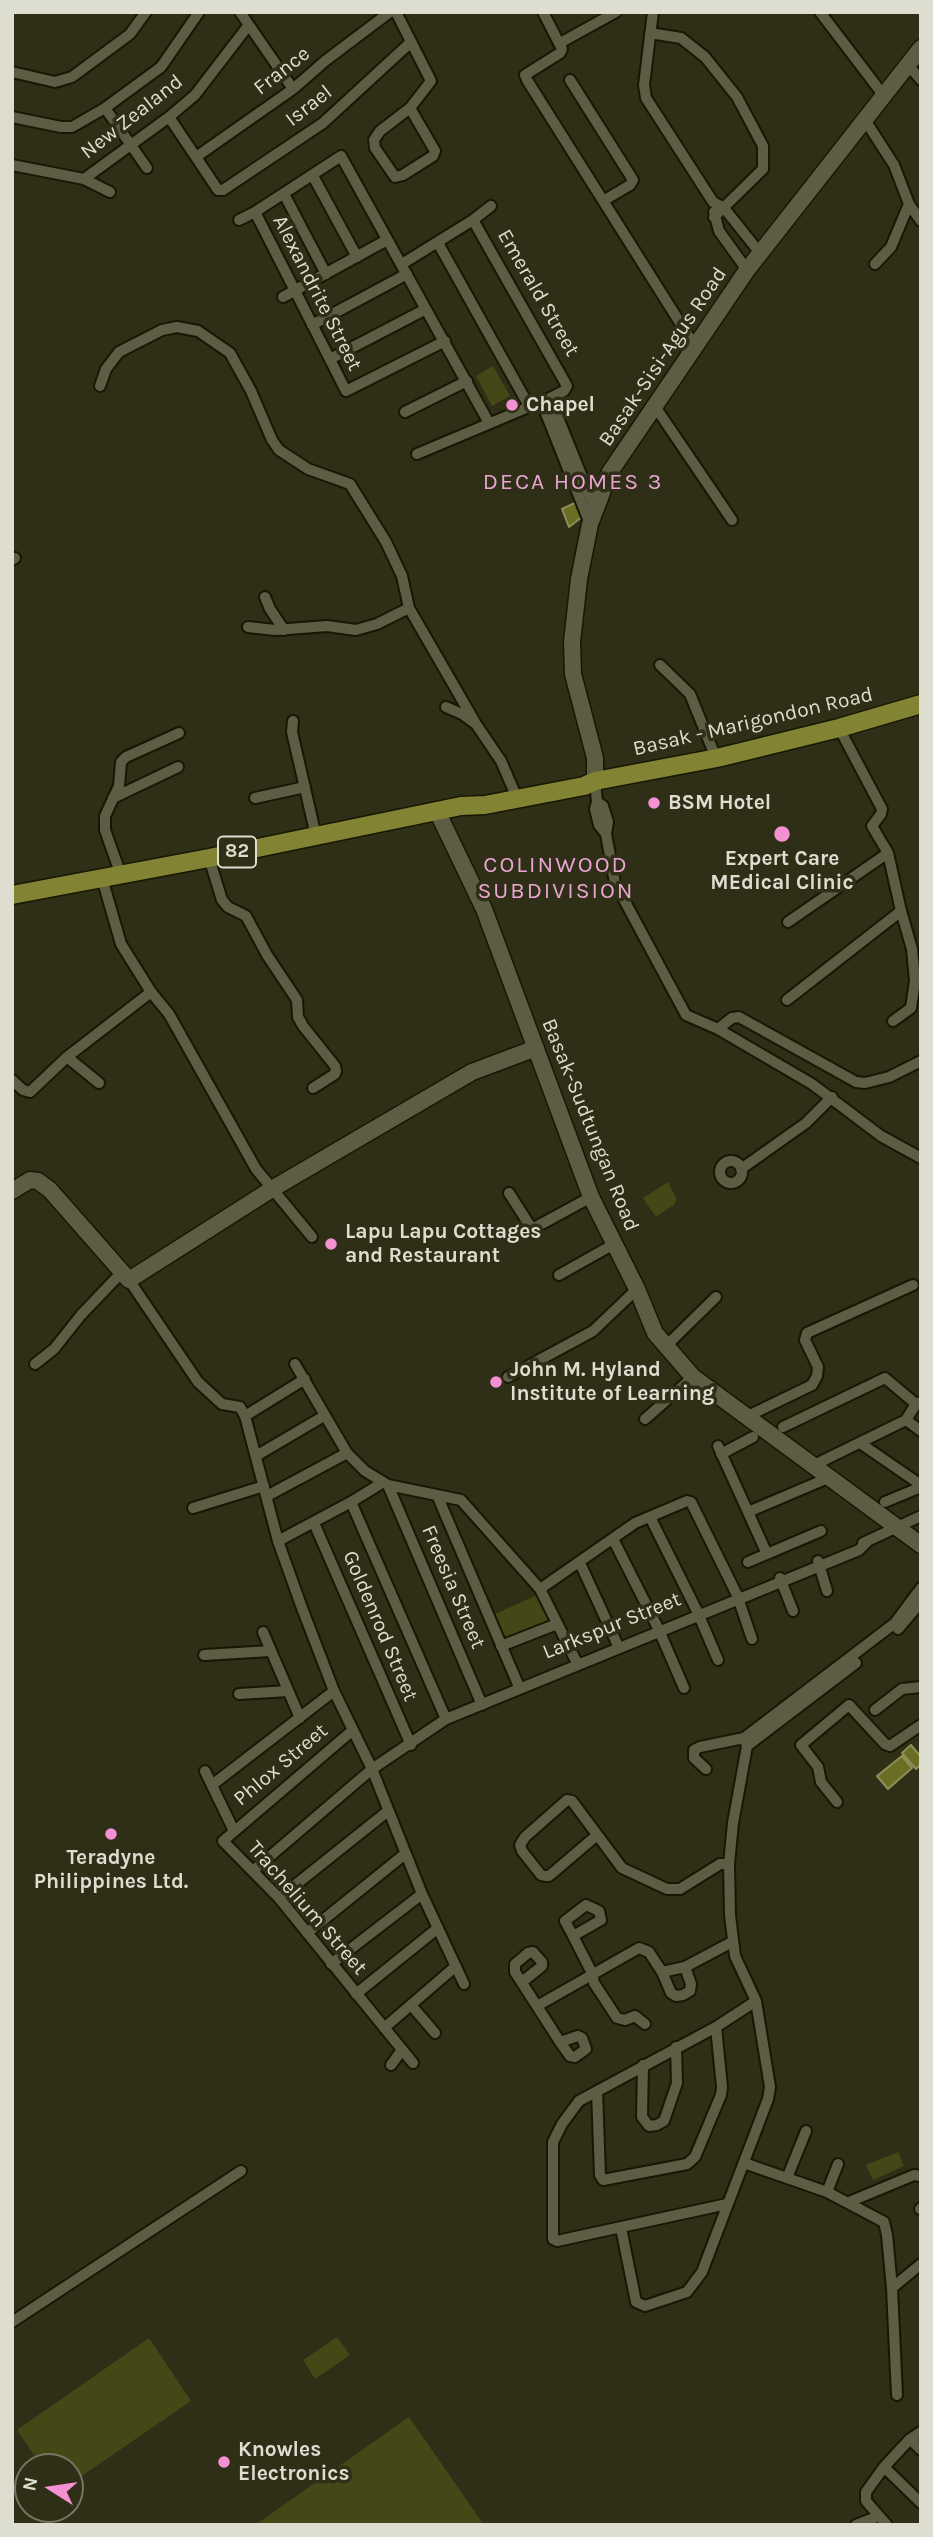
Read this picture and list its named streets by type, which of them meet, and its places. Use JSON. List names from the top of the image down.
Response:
{
  "streets": {
    "main road": ["Basak - Marigondon Road", "82"],
    "street": [
      "France",
      "Israel",
      "New Zealand",
      "Alexandrite Street",
      "Emerald Street",
      "Basak-Sisi-Agus Road",
      "Basak-Sudtungan Road",
      "Freesia Street",
      "Goldenrod Street",
      "Larkspur Street",
      "Phlox Street",
      "Trachelium Street"
    ]
  },
  "crossings": [
    ["France", "Israel"],
    ["Basak-Sisi-Agus Road", "Basak - Marigondon Road"],
    ["Basak - Marigondon Road", "Basak-Sudtungan Road"],
    ["Basak-Sudtungan Road", "Larkspur Street"],
    ["Freesia Street", "Larkspur Street"],
    ["Goldenrod Street", "Larkspur Street"],
    ["Larkspur Street", "Trachelium Street"],
    ["Phlox Street", "Trachelium Street"]
  ],
  "districts": ["DECA HOMES 3", "COLINWOOD SUBDIVISION"],
  "places": [
    "Chapel",
    "BSM Hotel",
    "Expert Care MEdical Clinic",
    "Lapu Lapu Cottages and Restaurant",
    "John M. Hyland Institute of Learning",
    "Teradyne Philippines Ltd.",
    "Knowles Electronics"
  ],
  "north": "left"
}
